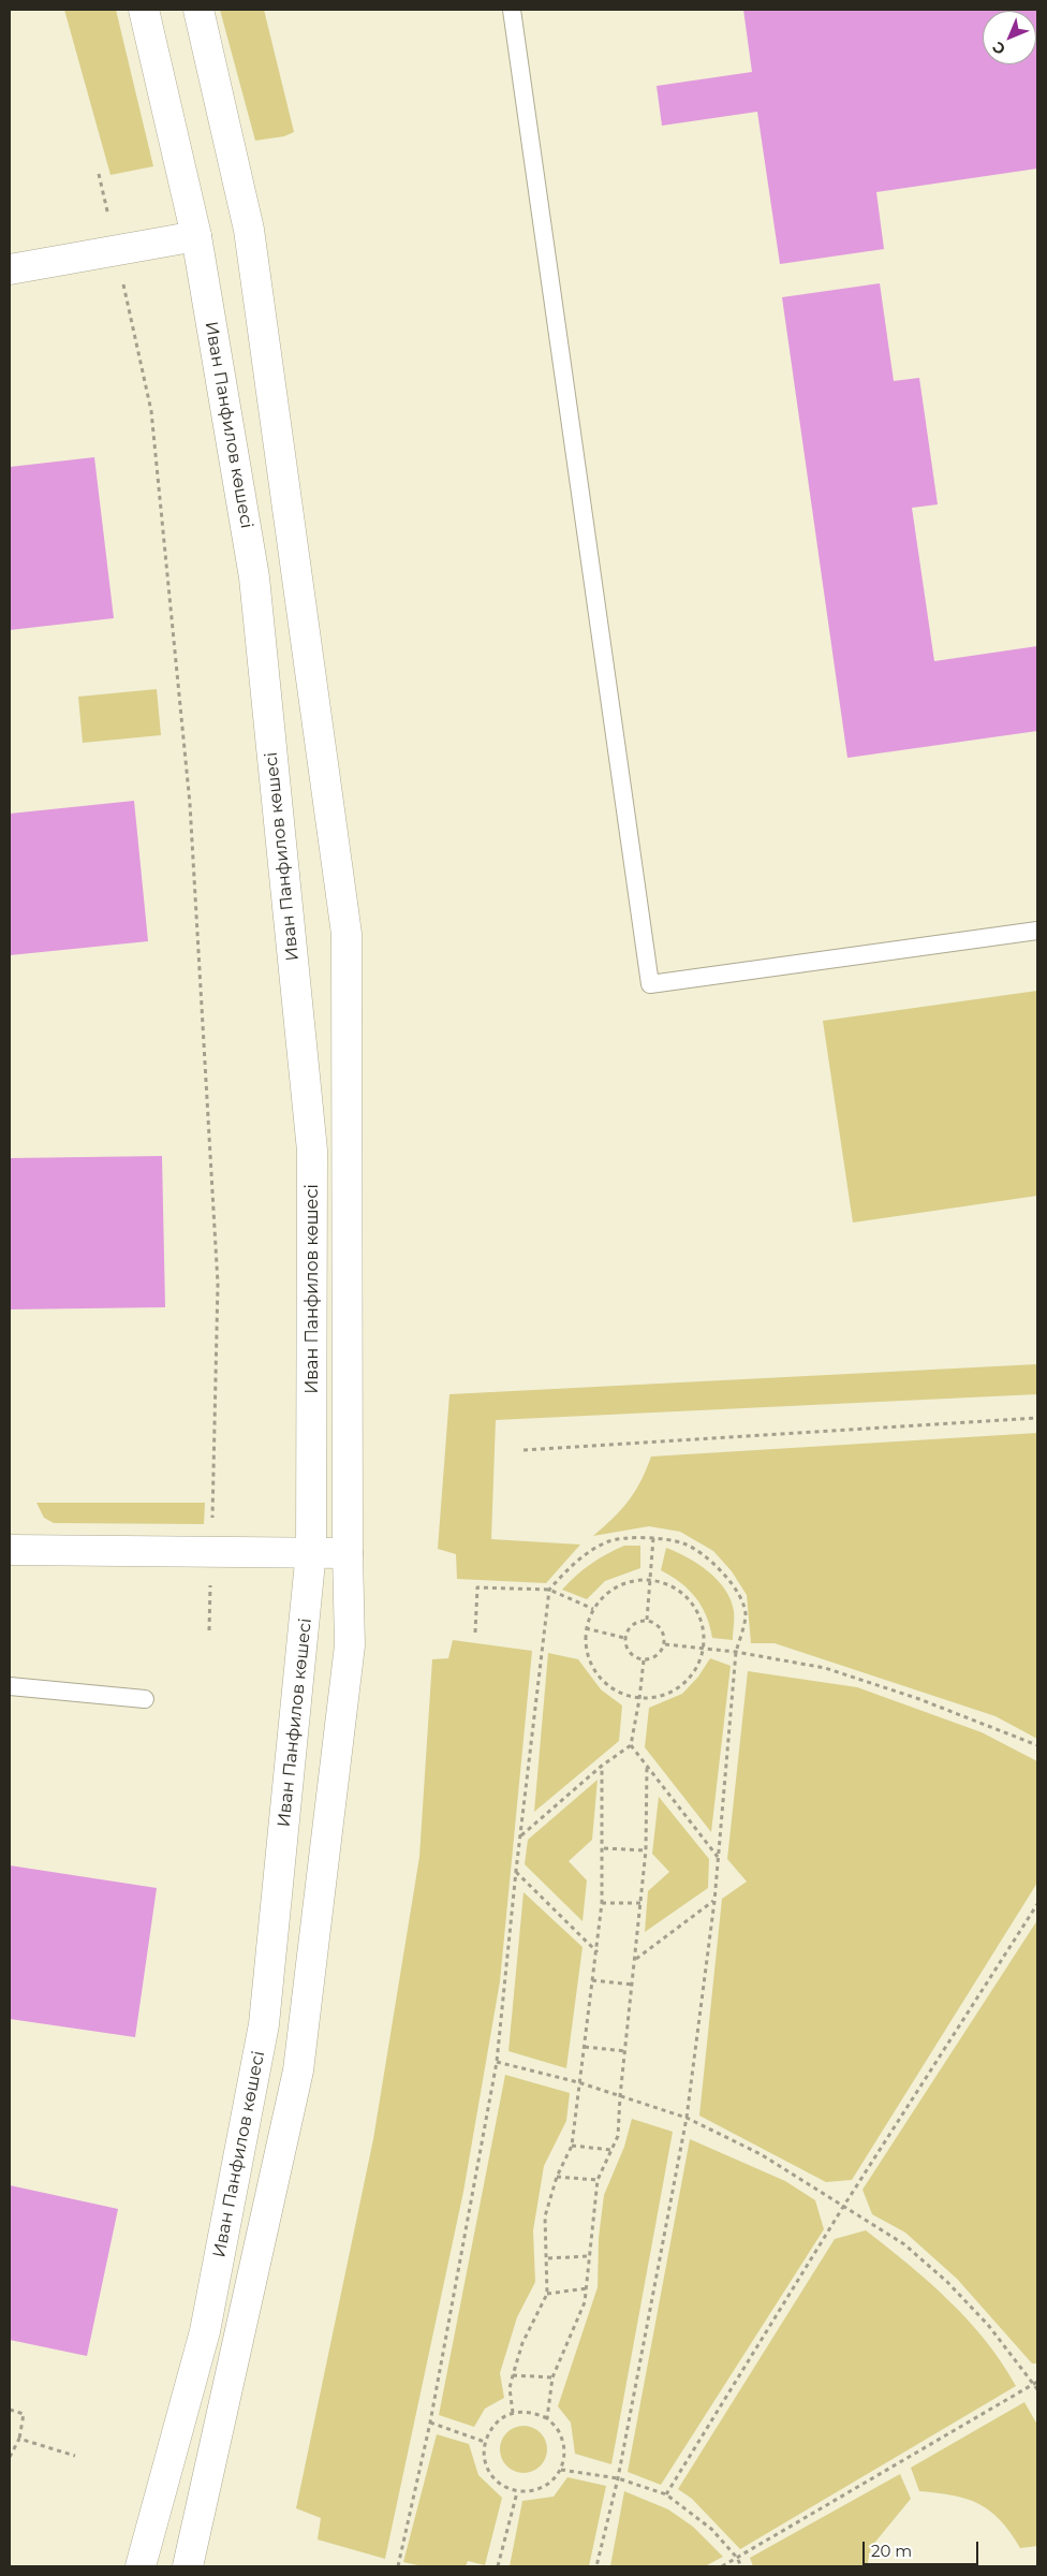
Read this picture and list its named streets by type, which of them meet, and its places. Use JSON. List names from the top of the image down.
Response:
{
  "streets": {
    "street": ["Иван Панфилов көшесі"]
  },
  "scale_bar": "20 m",
  "north": "bottom left"
}
